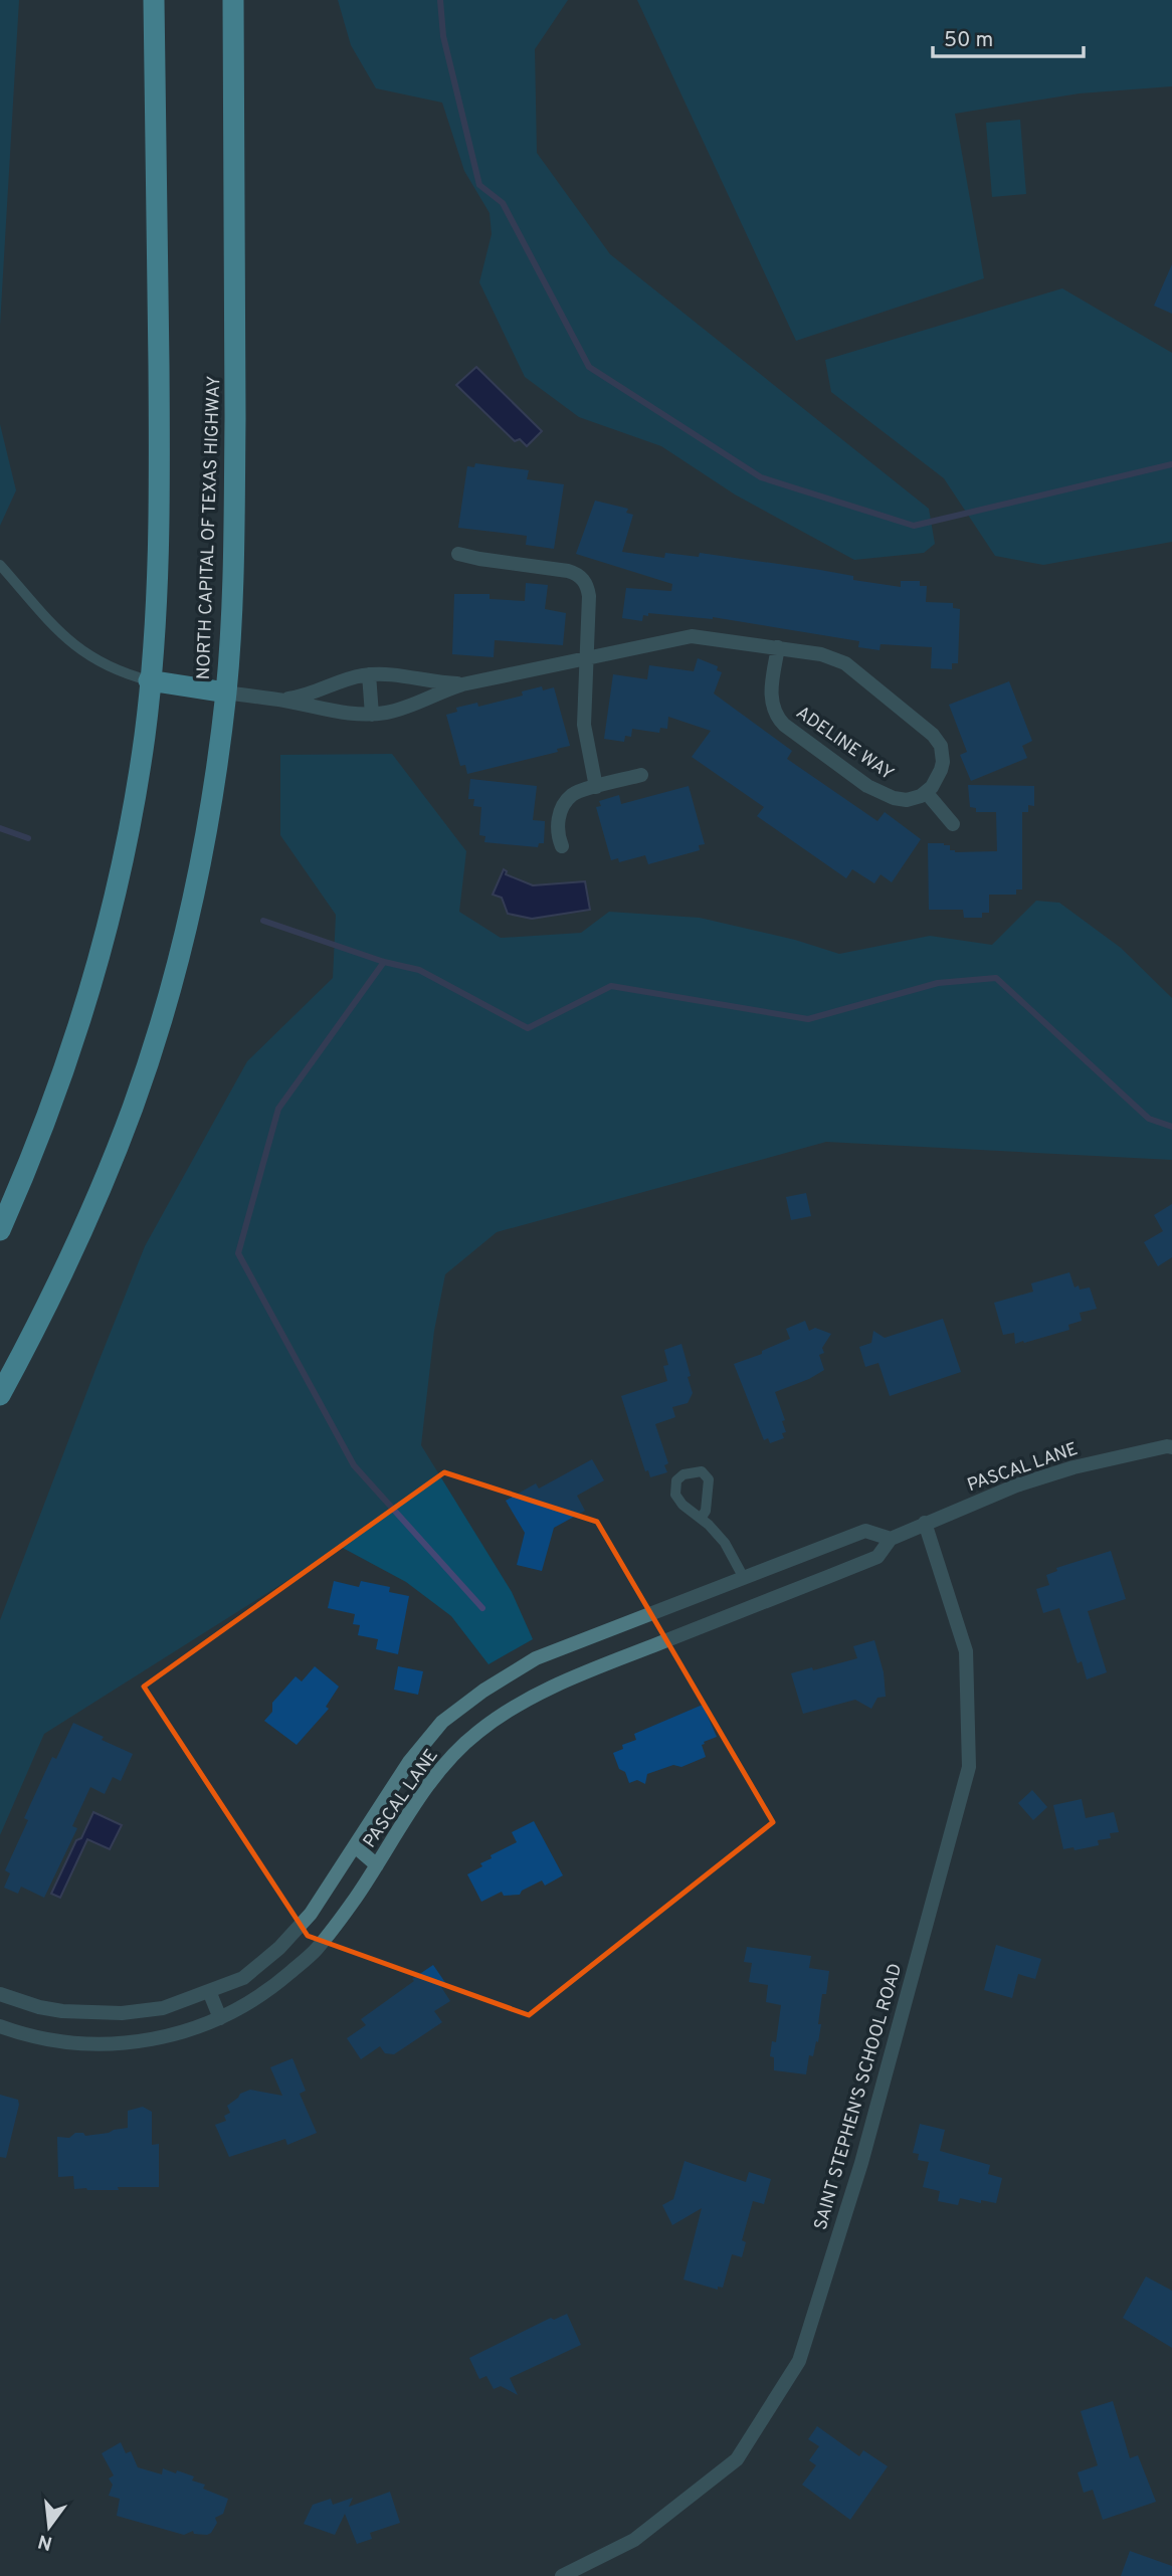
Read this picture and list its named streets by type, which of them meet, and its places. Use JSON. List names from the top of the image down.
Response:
{
  "streets": {
    "highway": ["NORTH CAPITAL OF TEXAS HIGHWAY"],
    "street": ["ADELINE WAY", "PASCAL LANE", "SAINT STEPHEN'S SCHOOL ROAD"]
  },
  "crossings": [
    ["PASCAL LANE", "SAINT STEPHEN'S SCHOOL ROAD"]
  ],
  "scale_bar": "50 m",
  "north": "bottom"
}
